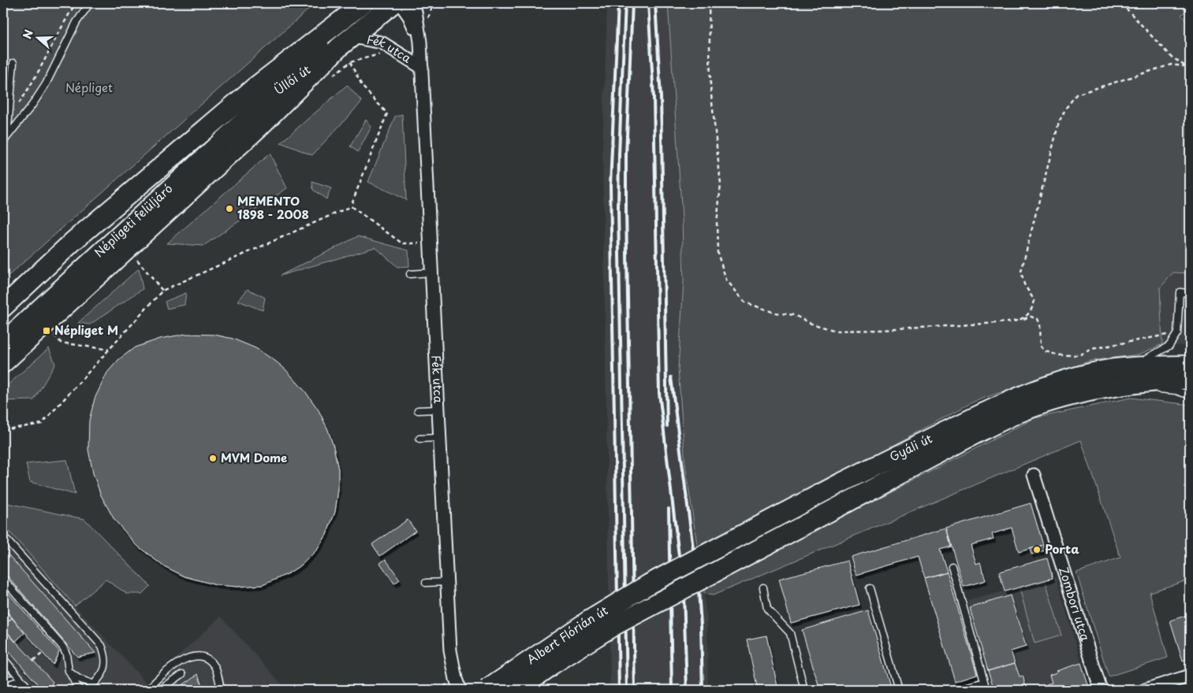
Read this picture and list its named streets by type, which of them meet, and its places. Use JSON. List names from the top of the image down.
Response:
{
  "streets": {
    "main road": [
      "Üllői út",
      "Népligeti felüljáró",
      "Gyáli út",
      "Albert Flórián út"
    ],
    "street": ["Fék utca", "Zombori utca"]
  },
  "crossings": [
    ["Fék utca", "Üllői út"],
    ["Üllői út", "Népligeti felüljáró"],
    ["Gyáli út", "Albert Flórián út"]
  ],
  "parks": ["Népliget"],
  "places": {
    "other": ["MEMENTO 1898 - 2008", "MVM Dome", "Porta"],
    "transit": ["Népliget M"]
  },
  "north": "left"
}
